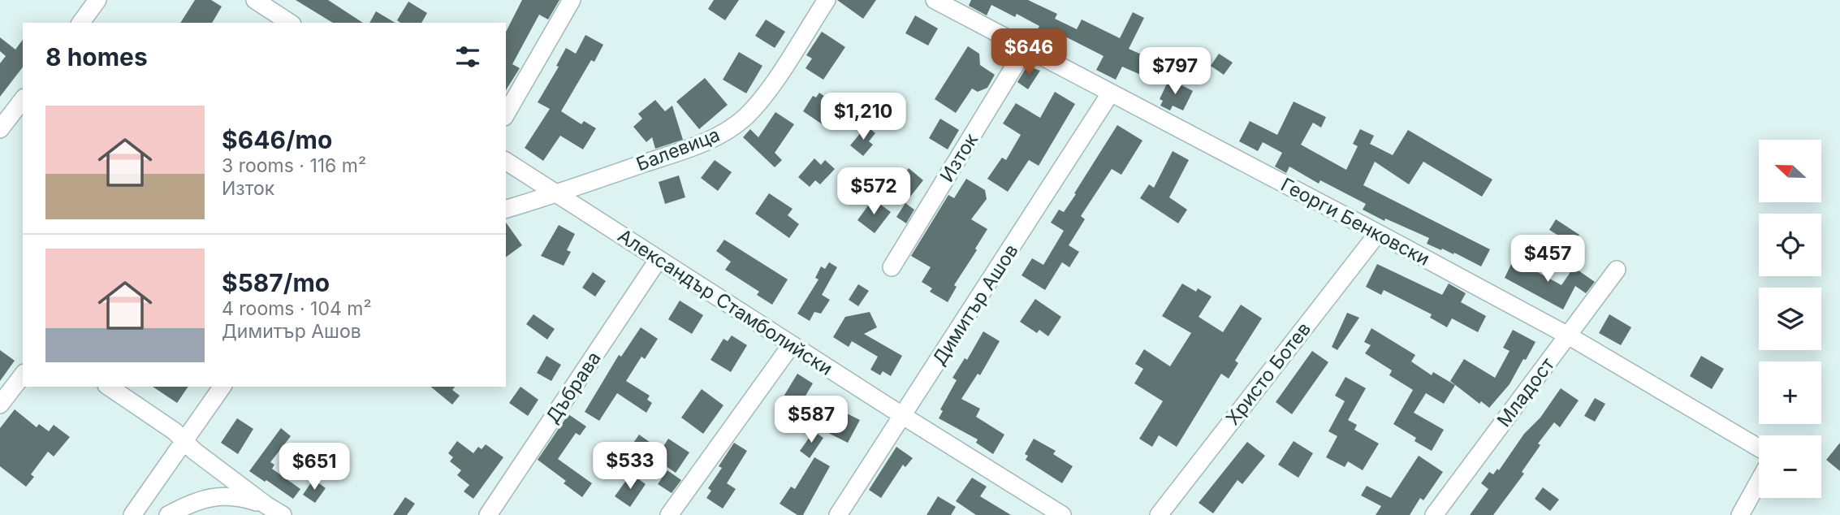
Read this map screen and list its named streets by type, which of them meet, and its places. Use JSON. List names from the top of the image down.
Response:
{
  "streets": {
    "street": [
      "Балевица",
      "Изток",
      "Георги Бенковски",
      "Александър Стамболийски",
      "Димитър Ашов",
      "Христо Ботев",
      "Дъбрава",
      "Младост"
    ]
  },
  "crossings": [
    ["Балевица", "Александър Стамболийски"],
    ["Изток", "Георги Бенковски"],
    ["Георги Бенковски", "Димитър Ашов"],
    ["Георги Бенковски", "Христо Ботев"],
    ["Георги Бенковски", "Младост"],
    ["Александър Стамболийски", "Димитър Ашов"],
    ["Александър Стамболийски", "Дъбрава"]
  ],
  "north": "left",
  "page": {
    "heading": "8 homes",
    "price": [
      "$646",
      "$797",
      "$1,210",
      "$572",
      "$457",
      "$587",
      "$533",
      "$651"
    ],
    "list": [
      {
        "name": "$646/mo",
        "note": "3 rooms · 116 m² · Изток"
      },
      {
        "name": "$587/mo",
        "note": "4 rooms · 104 m² · Димитър Ашов"
      }
    ],
    "map_buttons": ["+", "−"]
  }
}
